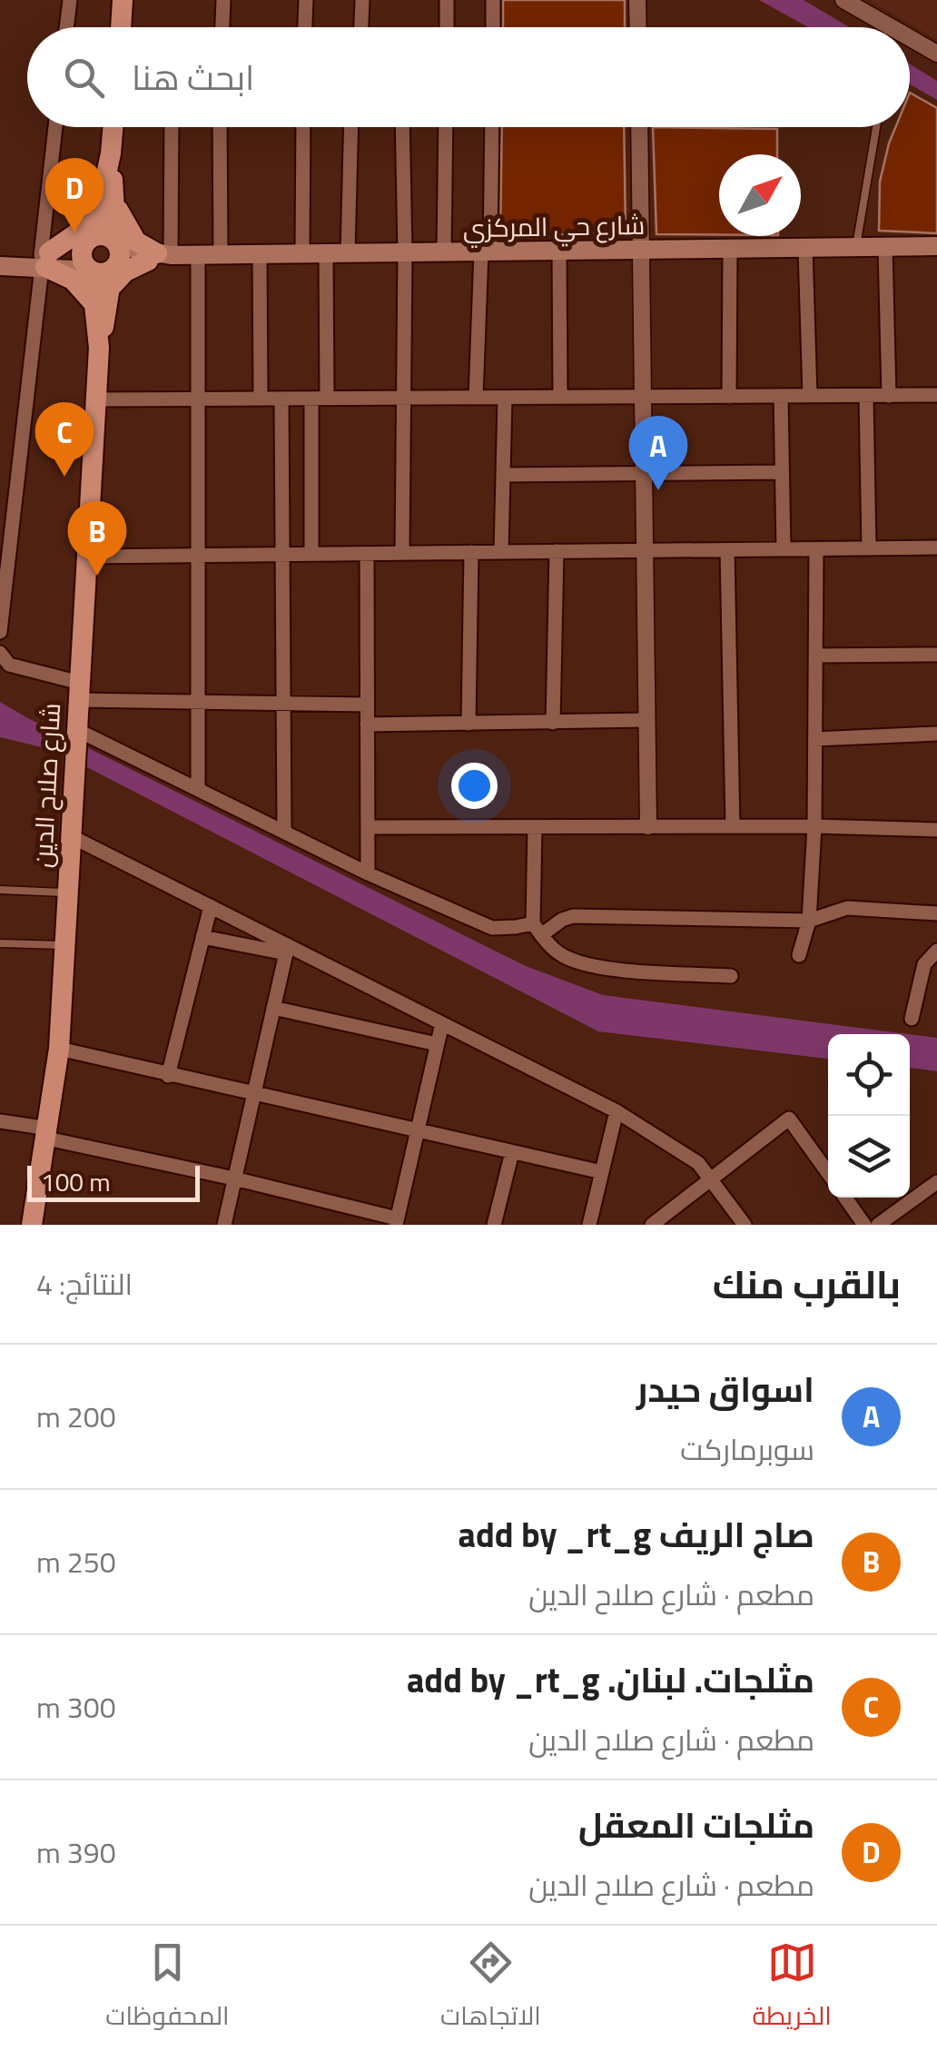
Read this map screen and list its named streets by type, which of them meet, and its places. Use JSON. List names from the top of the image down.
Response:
{
  "streets": {
    "main road": ["شارع حي المركزي", "شارع صلاح الدين"]
  },
  "crossings": [
    ["شارع حي المركزي", "شارع صلاح الدين"]
  ],
  "scale_bar": "100 m",
  "north": "top right",
  "page": {
    "search": "ابحث هنا",
    "pins": [
      "D",
      "C",
      "A",
      "B"
    ],
    "scale": "100 m",
    "heading": ["بالقرب منك", "النتائج: 4"],
    "list": [
      {
        "mark": "A",
        "name": "اسواق حيدر",
        "note": "سوبرماركت",
        "value": "200 m"
      },
      {
        "mark": "B",
        "name": "صاج الريف add by _rt_g",
        "note": "مطعم · شارع صلاح الدين",
        "value": "250 m"
      },
      {
        "mark": "C",
        "name": "مثلجات. لبنان. add by _rt_g",
        "note": "مطعم · شارع صلاح الدين",
        "value": "300 m"
      },
      {
        "mark": "D",
        "name": "مثلجات المعقل",
        "note": "مطعم · شارع صلاح الدين",
        "value": "390 m"
      }
    ],
    "nav": ["الخريطة", "الاتجاهات", "المحفوظات"]
  }
}
